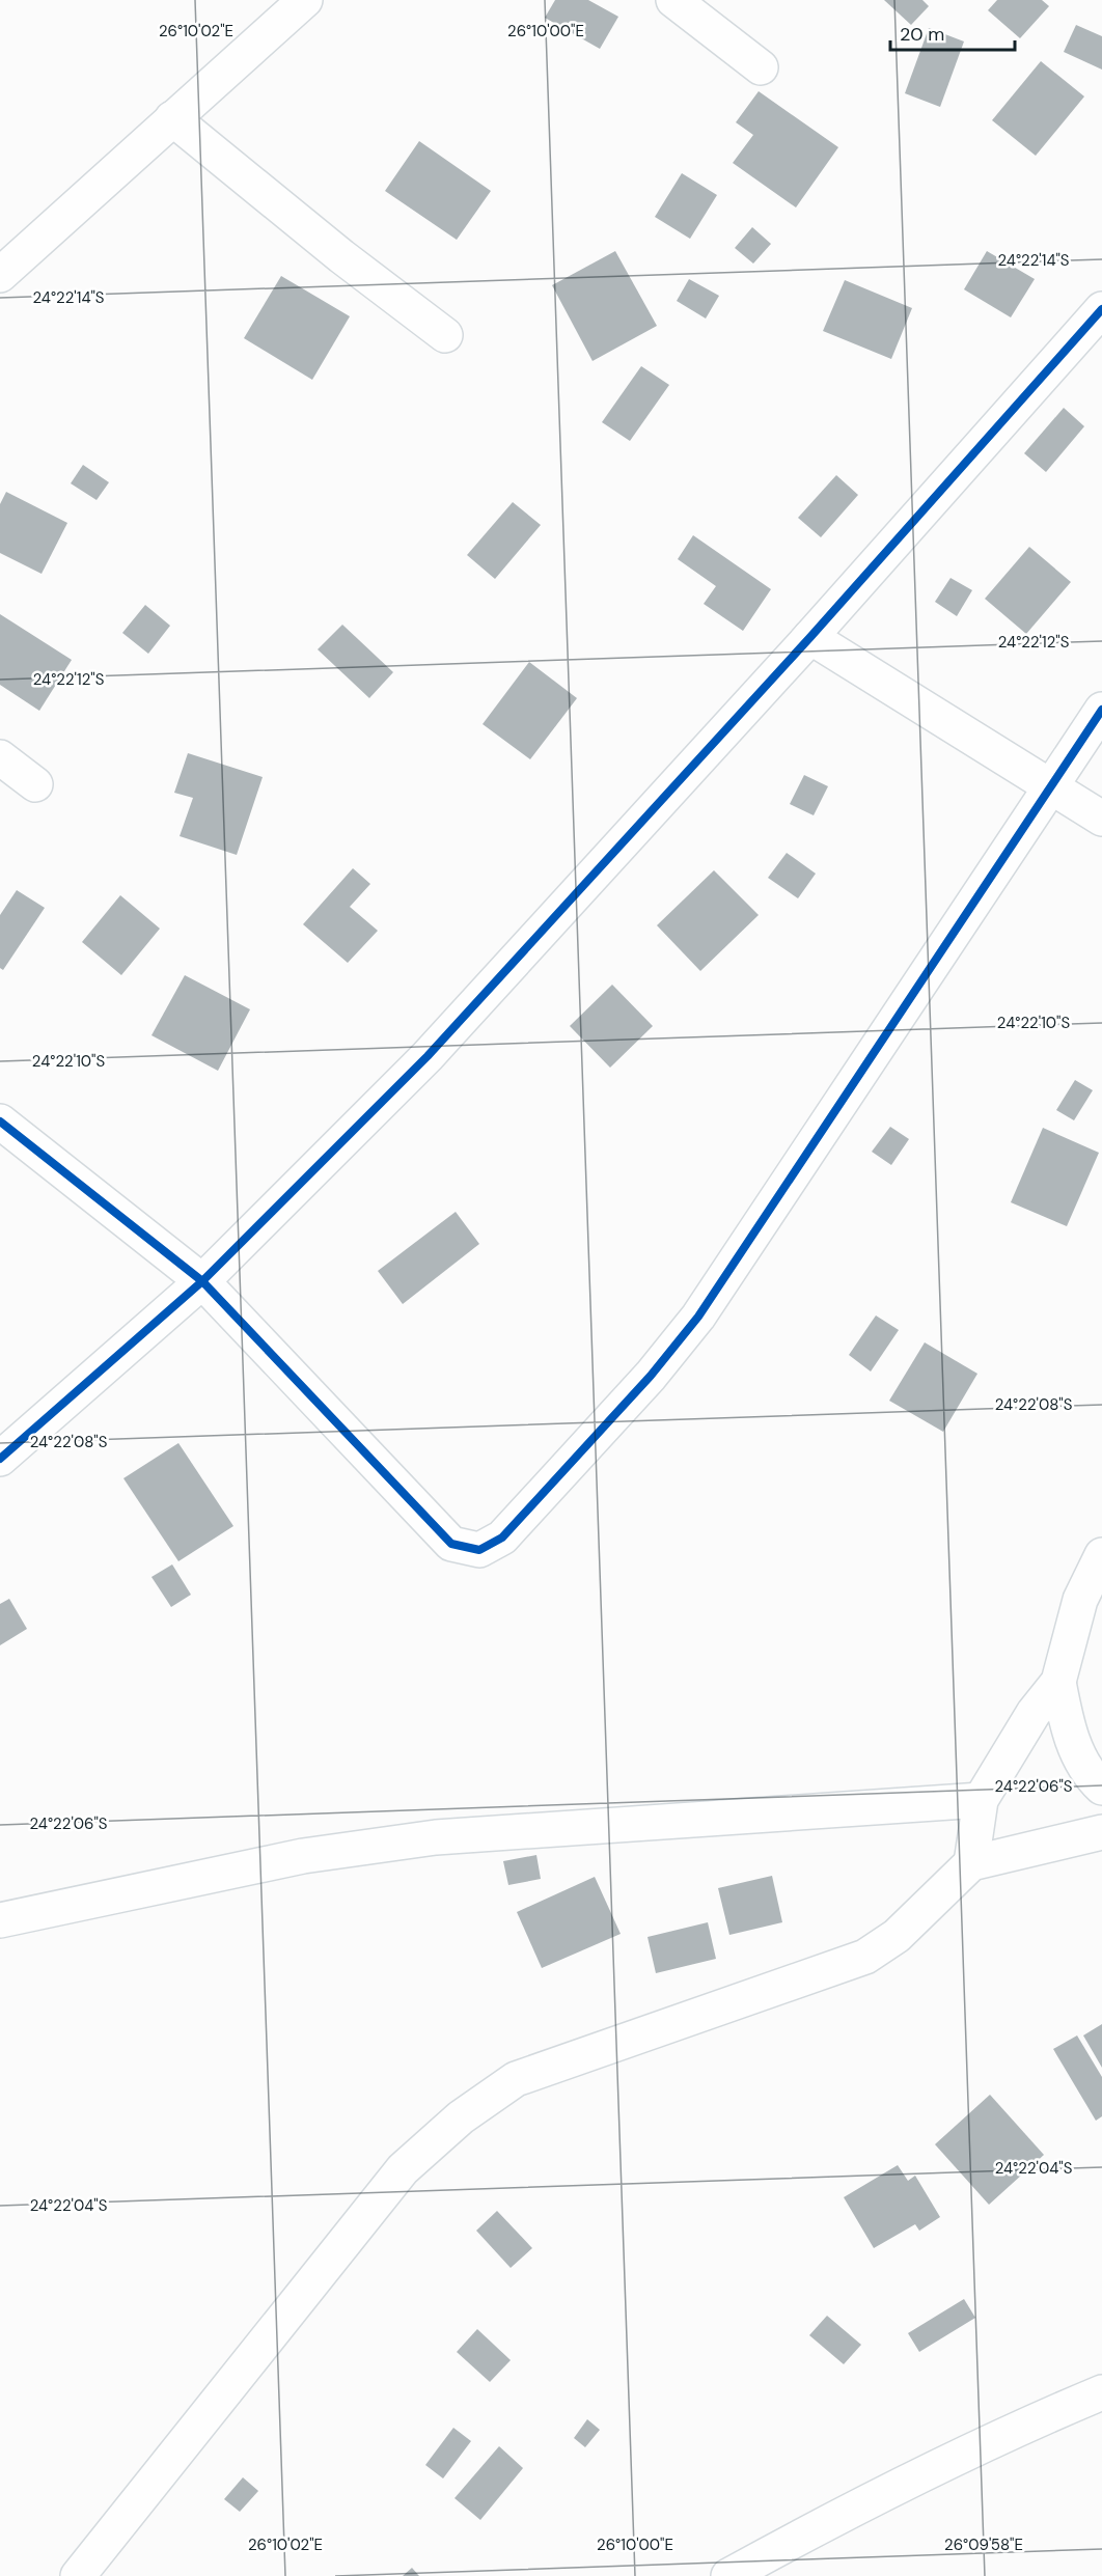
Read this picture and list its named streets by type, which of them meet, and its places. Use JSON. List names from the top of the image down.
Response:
{
  "scale_bar": "20 m",
  "coordinates": [
    "26°10'02\"E",
    "26°10'00\"E",
    "24°22'14\"S",
    "24°22'12\"S",
    "24°22'10\"S",
    "24°22'08\"S",
    "24°22'06\"S",
    "24°22'04\"S",
    "26°09'58\"E"
  ]
}
